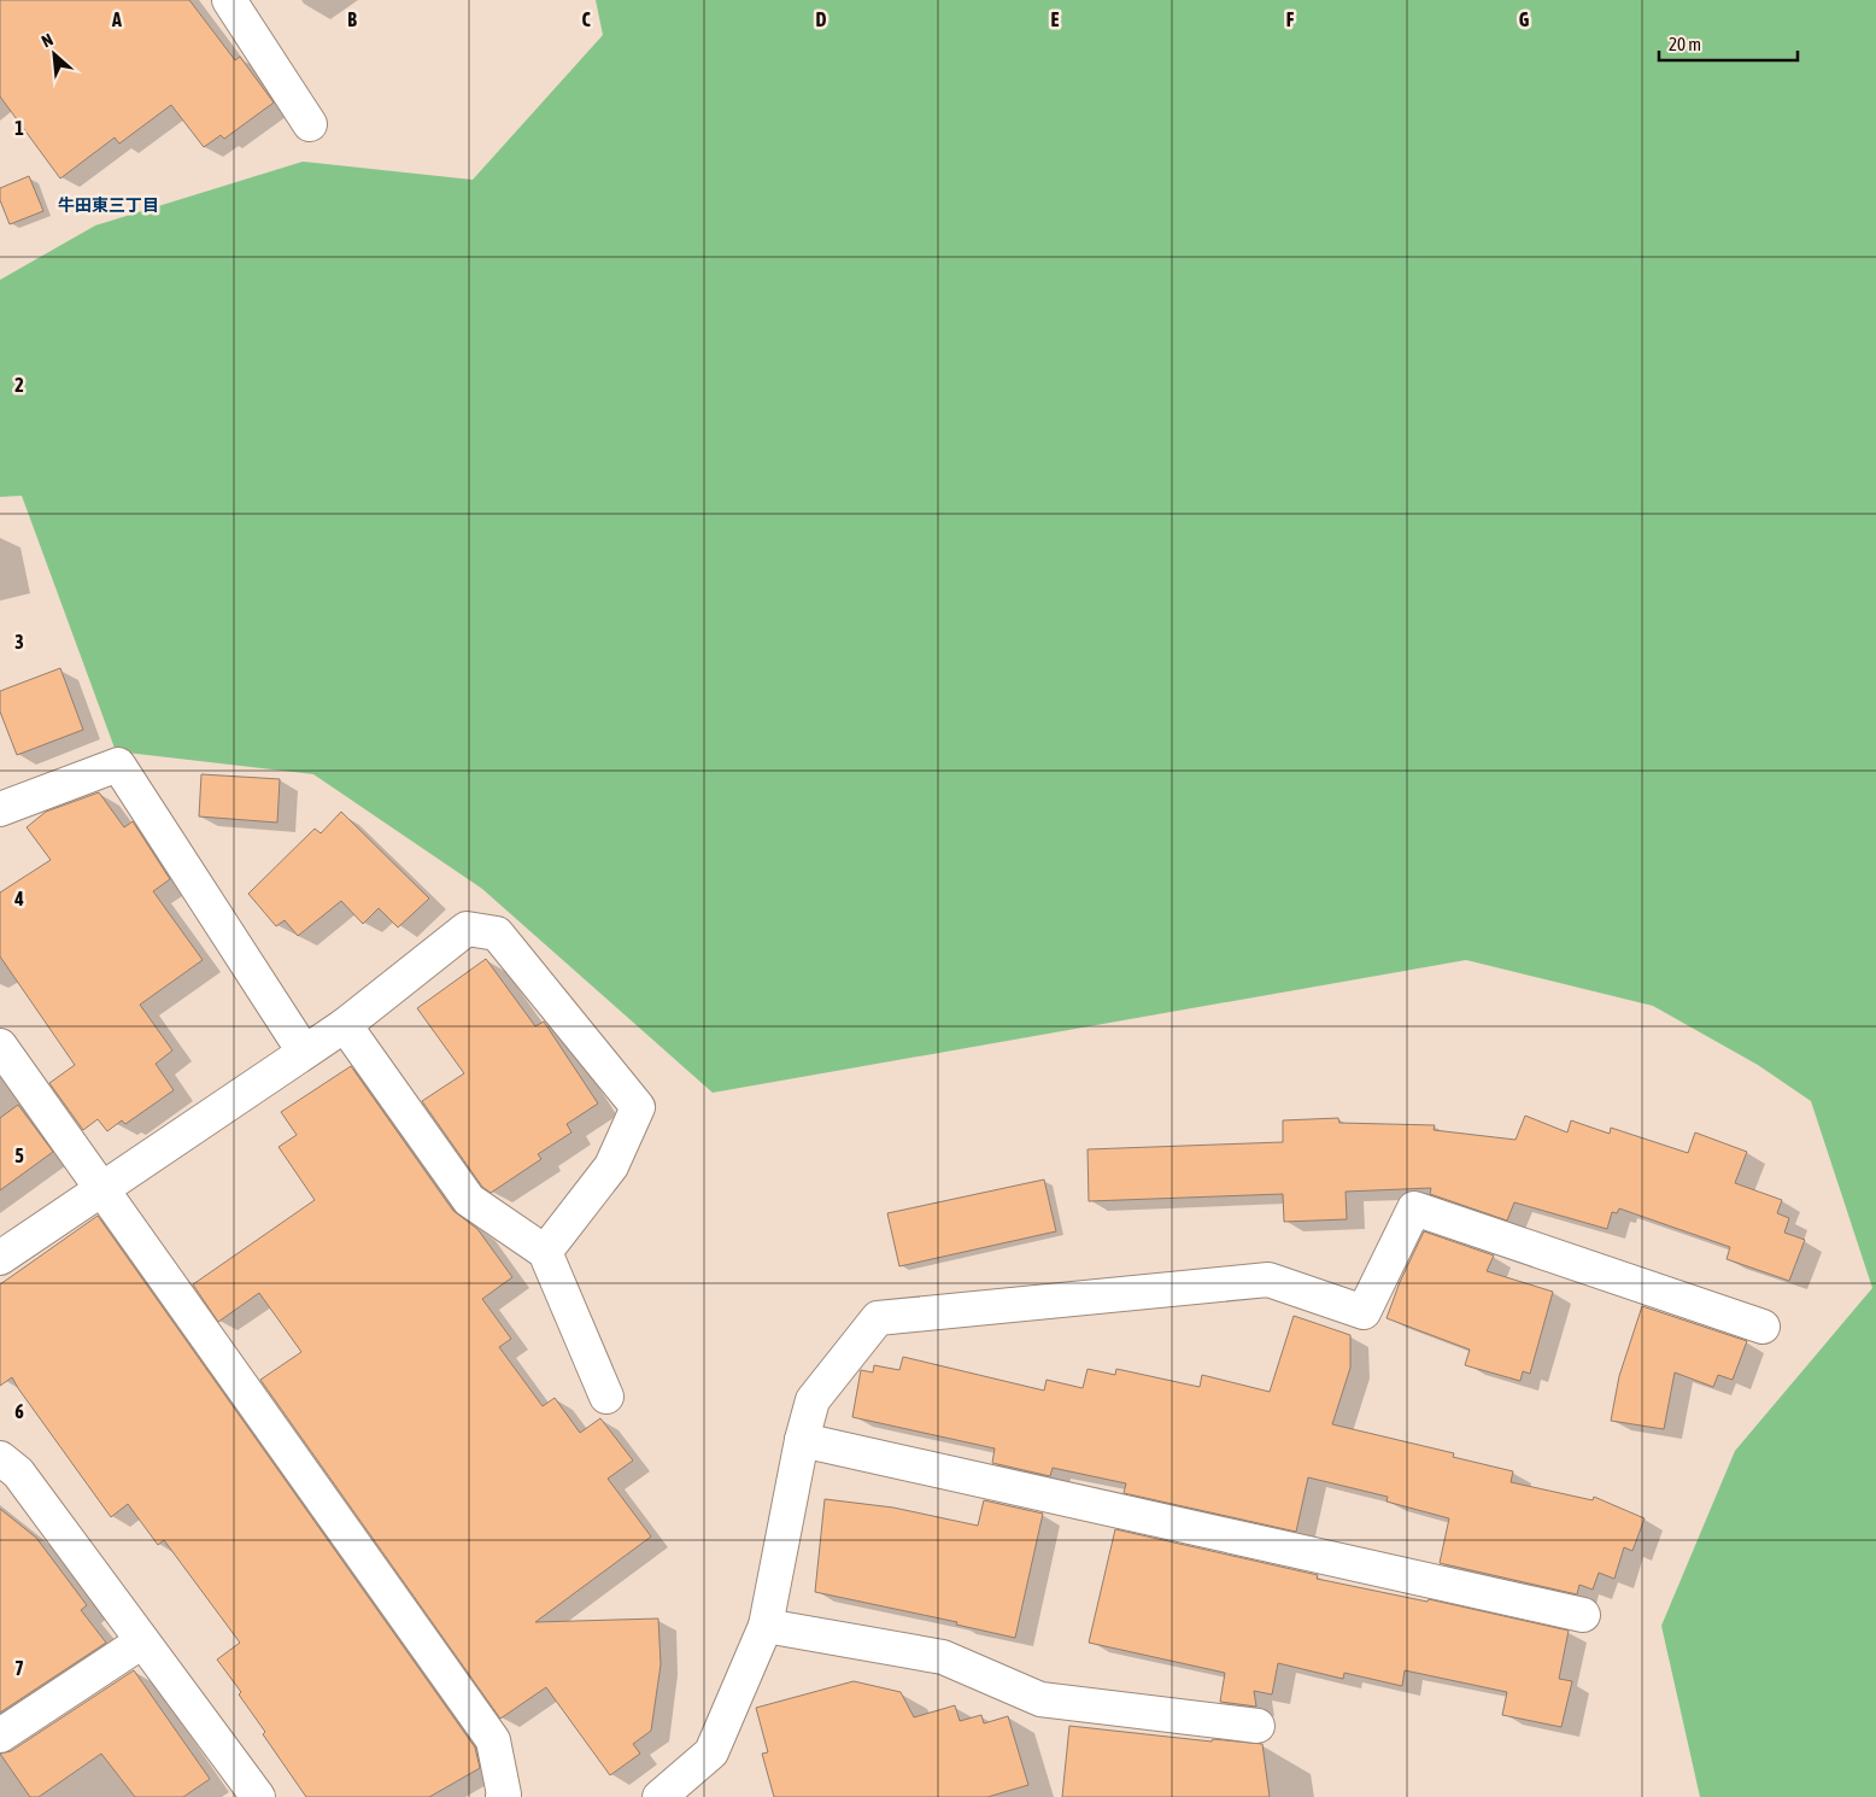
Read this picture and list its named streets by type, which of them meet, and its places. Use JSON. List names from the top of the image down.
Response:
{
  "districts": ["牛田東三丁目"],
  "scale_bar": "20 m",
  "north": "top left",
  "grid": {
    "columns": [
      "A",
      "B",
      "C",
      "D",
      "E",
      "F",
      "G"
    ],
    "rows": [
      "1",
      "2",
      "3",
      "4",
      "5",
      "6",
      "7"
    ]
  }
}
